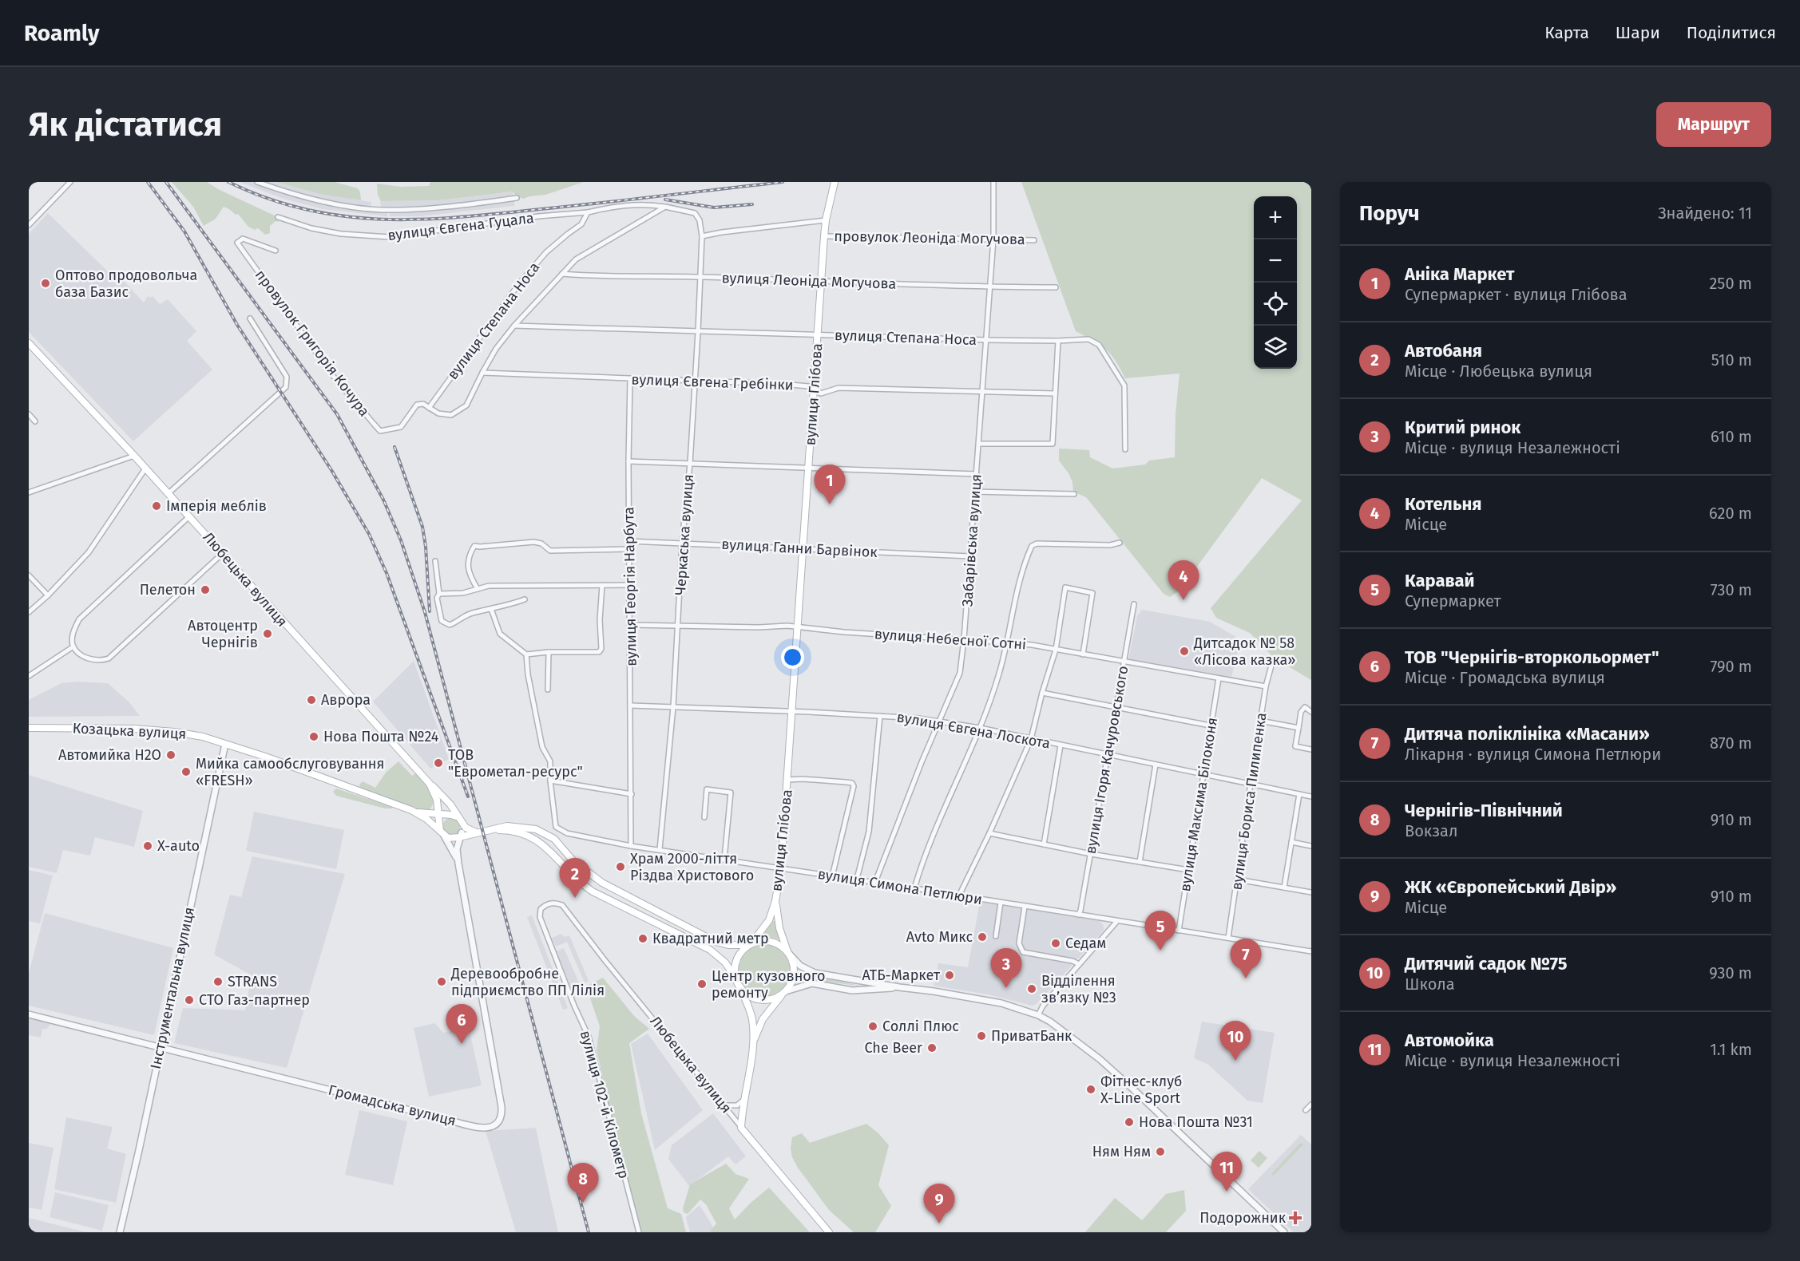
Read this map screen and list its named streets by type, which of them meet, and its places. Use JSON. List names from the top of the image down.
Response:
{
  "streets": {
    "main road": ["вулиця Глібова", "Любецька вулиця", "Козацька вулиця"],
    "street": [
      "вулиця Євгена Гуцала",
      "провулок Леоніда Могучова",
      "вулиця Леоніда Могучова",
      "вулиця Степана Носа",
      "провулок Григорія Кочура",
      "вулиця Євгена Гребінки",
      "Черкаська вулиця",
      "Забарівська вулиця",
      "вулиця Ганни Барвінок",
      "вулиця Георгія Нарбута",
      "вулиця Небесної Сотні",
      "вулиця Євгена Лоскота",
      "вулиця Ігоря Качуровського",
      "вулиця Бориса Пилипенка",
      "вулиця Максима Білоконя",
      "вулиця Симона Петлюри",
      "Інструментальна вулиця",
      "вулиця 102-й Кілометр",
      "Громадська вулиця"
    ]
  },
  "crossings": [
    ["вулиця Євгена Гуцала", "вулиця Степана Носа"],
    ["провулок Леоніда Могучова", "вулиця Глібова"],
    ["провулок Леоніда Могучова", "Черкаська вулиця"],
    ["провулок Леоніда Могучова", "Забарівська вулиця"],
    ["вулиця Леоніда Могучова", "вулиця Глібова"],
    ["вулиця Леоніда Могучова", "Черкаська вулиця"],
    ["вулиця Леоніда Могучова", "Забарівська вулиця"],
    ["вулиця Степана Носа", "провулок Григорія Кочура"],
    ["вулиця Степана Носа", "вулиця Глібова"],
    ["вулиця Степана Носа", "Черкаська вулиця"],
    ["вулиця Степана Носа", "Забарівська вулиця"],
    ["вулиця Євгена Гребінки", "вулиця Глібова"],
    ["вулиця Євгена Гребінки", "Черкаська вулиця"],
    ["вулиця Євгена Гребінки", "Забарівська вулиця"],
    ["вулиця Євгена Гребінки", "вулиця Георгія Нарбута"],
    ["вулиця Глібова", "вулиця Ганни Барвінок"],
    ["вулиця Глібова", "вулиця Небесної Сотні"],
    ["вулиця Глібова", "вулиця Євгена Лоскота"],
    ["вулиця Глібова", "вулиця Симона Петлюри"],
    ["Черкаська вулиця", "вулиця Ганни Барвінок"],
    ["Черкаська вулиця", "вулиця Небесної Сотні"],
    ["Черкаська вулиця", "вулиця Євгена Лоскота"],
    ["Черкаська вулиця", "вулиця Симона Петлюри"],
    ["Забарівська вулиця", "вулиця Ганни Барвінок"],
    ["Забарівська вулиця", "вулиця Небесної Сотні"],
    ["Забарівська вулиця", "вулиця Євгена Лоскота"],
    ["Забарівська вулиця", "вулиця Симона Петлюри"],
    ["вулиця Ганни Барвінок", "вулиця Георгія Нарбута"],
    ["Любецька вулиця", "Козацька вулиця"],
    ["Любецька вулиця", "вулиця 102-й Кілометр"],
    ["вулиця Георгія Нарбута", "вулиця Небесної Сотні"],
    ["вулиця Георгія Нарбута", "вулиця Євгена Лоскота"],
    ["вулиця Георгія Нарбута", "вулиця Симона Петлюри"],
    ["вулиця Небесної Сотні", "вулиця Ігоря Качуровського"],
    ["вулиця Небесної Сотні", "вулиця Бориса Пилипенка"],
    ["вулиця Небесної Сотні", "вулиця Максима Білоконя"],
    ["вулиця Євгена Лоскота", "вулиця Ігоря Качуровського"],
    ["вулиця Євгена Лоскота", "вулиця Бориса Пилипенка"],
    ["вулиця Євгена Лоскота", "вулиця Максима Білоконя"],
    ["Козацька вулиця", "Інструментальна вулиця"],
    ["вулиця Ігоря Качуровського", "вулиця Симона Петлюри"],
    ["вулиця Бориса Пилипенка", "вулиця Симона Петлюри"],
    ["вулиця Максима Білоконя", "вулиця Симона Петлюри"],
    ["Інструментальна вулиця", "Громадська вулиця"]
  ],
  "places": {
    "other": [
      "Оптово продовольча база Базис",
      "Імперія меблів",
      "Пелетон",
      "Автоцентр Чернігів",
      "Дитсадок № 58 «Лісова казка»",
      "Аврора",
      "Нова Пошта №24",
      "Автомийка H2O",
      "ТОВ \"Еврометал-ресурс\"",
      "Мийка самообслуговування «FRESH»",
      "X-auto",
      "Храм 2000-ліття Різдва Христового",
      "Avto Микс",
      "Квадратний метр",
      "Седам",
      "АТБ-Маркет",
      "STRANS",
      "Деревообробне підприємство ПП Лілія",
      "Центр кузовного ремонту",
      "Відділення зв’язку №3",
      "СТО Газ-партнер",
      "Соллі Плюс",
      "ПриватБанк",
      "Che Beer",
      "Фітнес-клуб X-Line Sport",
      "Нова Пошта №31",
      "Ням Ням"
    ],
    "health": ["Подорожник"]
  },
  "page": {
    "header": "Roamly",
    "nav": ["Карта", "Шари", "Поділитися"],
    "buttons": "Маршрут",
    "title": "Як дістатися",
    "heading": ["Поруч", "Знайдено: 11"],
    "map_buttons": ["+", "−"],
    "list": [
      {
        "mark": "1",
        "name": "Аніка Маркет",
        "note": "Супермаркет · вулиця Глібова",
        "value": "250 m"
      },
      {
        "mark": "2",
        "name": "Автобаня",
        "note": "Місце · Любецька вулиця",
        "value": "510 m"
      },
      {
        "mark": "3",
        "name": "Критий ринок",
        "note": "Місце · вулиця Незалежності",
        "value": "610 m"
      },
      {
        "mark": "4",
        "name": "Котельня",
        "note": "Місце",
        "value": "620 m"
      },
      {
        "mark": "5",
        "name": "Каравай",
        "note": "Супермаркет",
        "value": "730 m"
      },
      {
        "mark": "6",
        "name": "ТОВ \"Чернігів-вторкольормет\"",
        "note": "Місце · Громадська вулиця",
        "value": "790 m"
      },
      {
        "mark": "7",
        "name": "Дитяча поліклініка «Масани»",
        "note": "Лікарня · вулиця Симона Петлюри",
        "value": "870 m"
      },
      {
        "mark": "8",
        "name": "Чернігів-Північний",
        "note": "Вокзал",
        "value": "910 m"
      },
      {
        "mark": "9",
        "name": "ЖК «Європейський Двір»",
        "note": "Місце",
        "value": "910 m"
      },
      {
        "mark": "10",
        "name": "Дитячий садок №75",
        "note": "Школа",
        "value": "930 m"
      },
      {
        "mark": "11",
        "name": "Автомойка",
        "note": "Місце · вулиця Незалежності",
        "value": "1.1 km"
      }
    ],
    "pins": [
      "1",
      "4",
      "2",
      "5",
      "7",
      "3",
      "6",
      "10",
      "11",
      "8",
      "9"
    ]
  }
}
